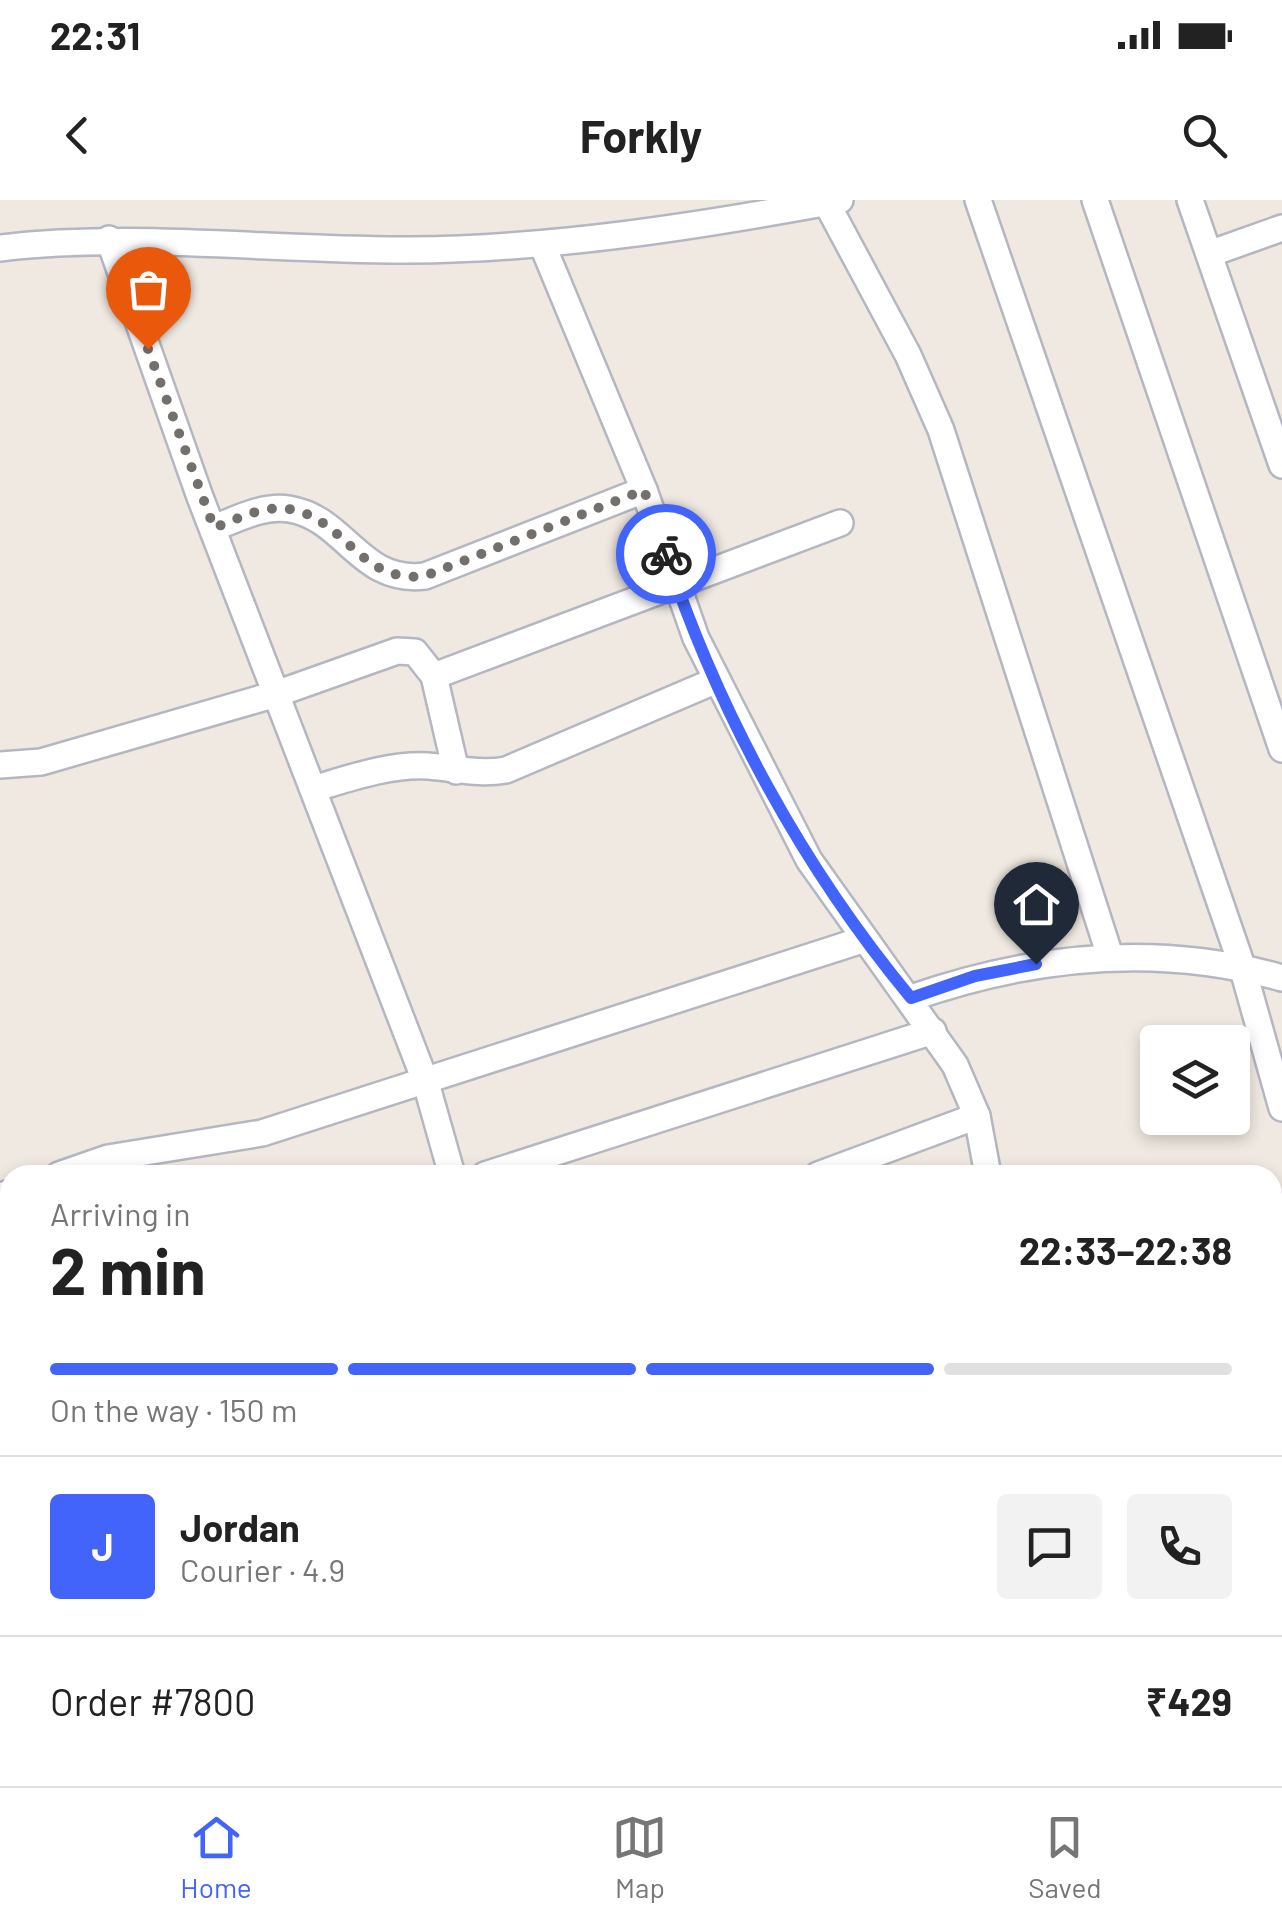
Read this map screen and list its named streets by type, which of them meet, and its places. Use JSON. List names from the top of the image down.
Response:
{
  "page": {
    "status": "22:31",
    "header": "Forkly",
    "heading": ["2 min", "Arriving in", "22:33–22:38"],
    "panel": [
      "Jordan",
      "Courier · 4.9",
      "Order #7800",
      "₹429"
    ],
    "bar": "On the way · 150 m",
    "round": "J",
    "tabs": ["Home", "Map", "Saved"]
  }
}
